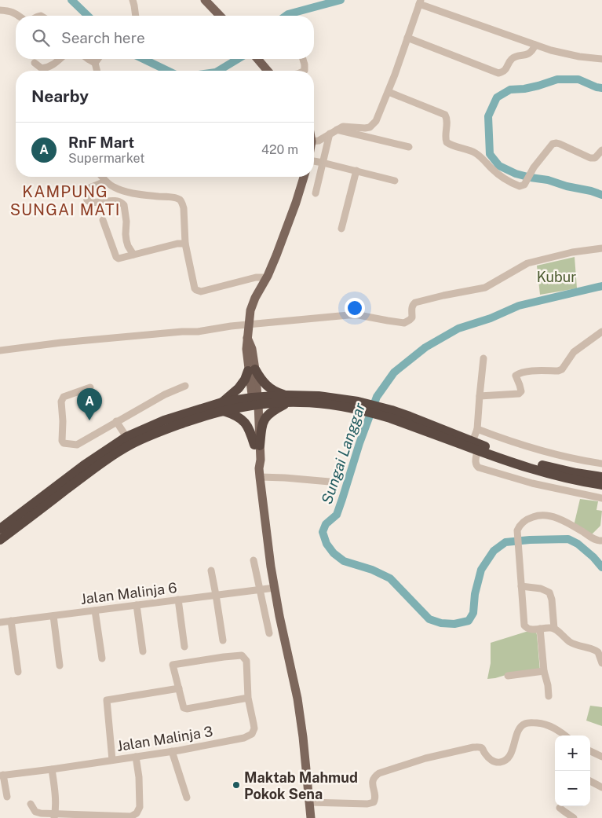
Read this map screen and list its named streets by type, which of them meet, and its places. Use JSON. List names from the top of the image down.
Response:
{
  "streets": {
    "street": ["Jalan Malinja 6", "Jalan Malinja 3"]
  },
  "districts": ["KAMPUNG SUNGAI MATI"],
  "water": ["Sungai Langgar"],
  "parks": ["Kubur"],
  "places": ["Maktab Mahmud Pokok Sena"],
  "page": {
    "search": "Search here",
    "heading": "Nearby",
    "list": [
      {
        "mark": "A",
        "name": "RnF Mart",
        "note": "Supermarket",
        "value": "420 m"
      }
    ],
    "pins": "A",
    "map_buttons": ["+", "−"]
  }
}
